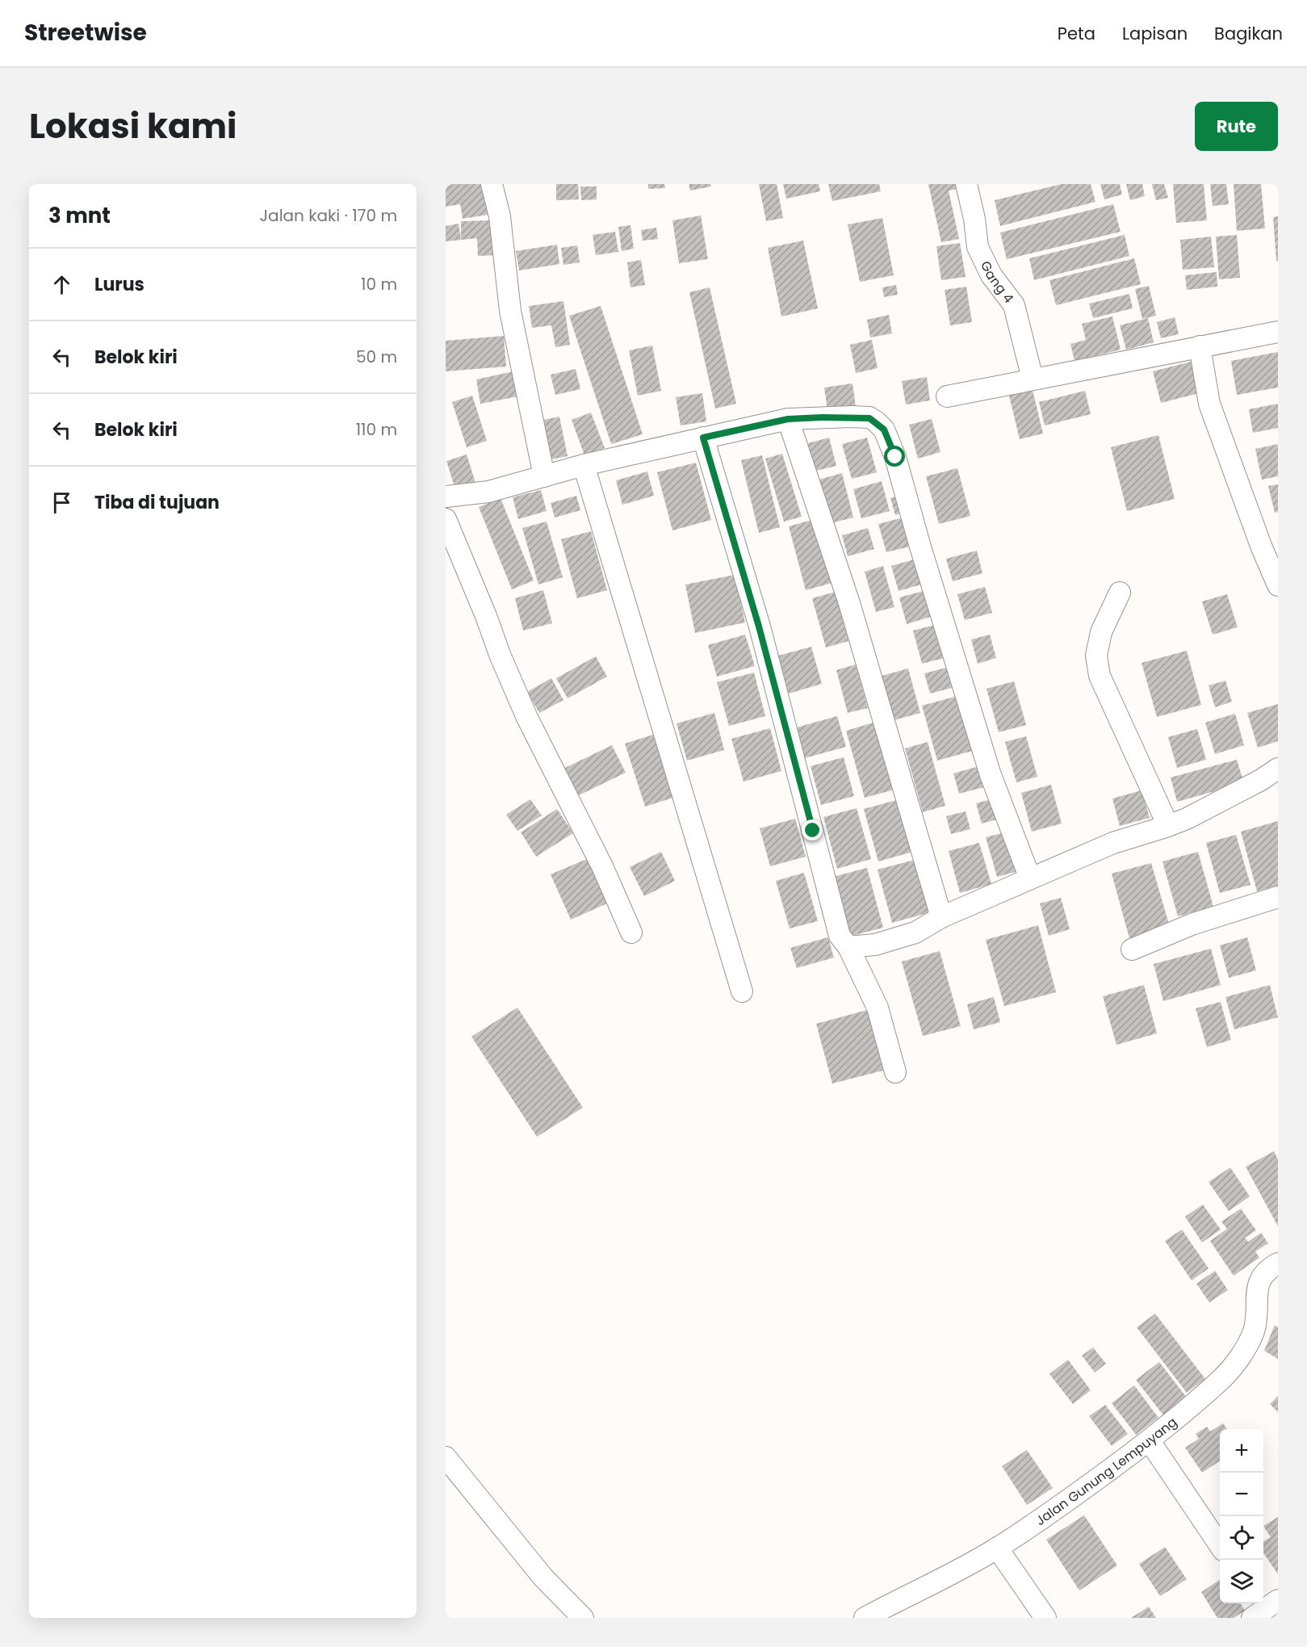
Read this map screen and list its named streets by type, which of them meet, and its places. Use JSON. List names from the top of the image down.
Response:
{
  "streets": {
    "street": ["Gang 4", "Jalan Gunung Lempuyang"]
  },
  "page": {
    "header": "Streetwise",
    "nav": ["Peta", "Lapisan", "Bagikan"],
    "title": "Lokasi kami",
    "buttons": "Rute",
    "heading": ["3 mnt", "Jalan kaki · 170 m"],
    "list": [
      ["Lurus", "10 m"],
      ["Belok kiri", "50 m"],
      ["Belok kiri", "110 m"],
      "Tiba di tujuan"
    ],
    "map_buttons": ["+", "−"]
  }
}
